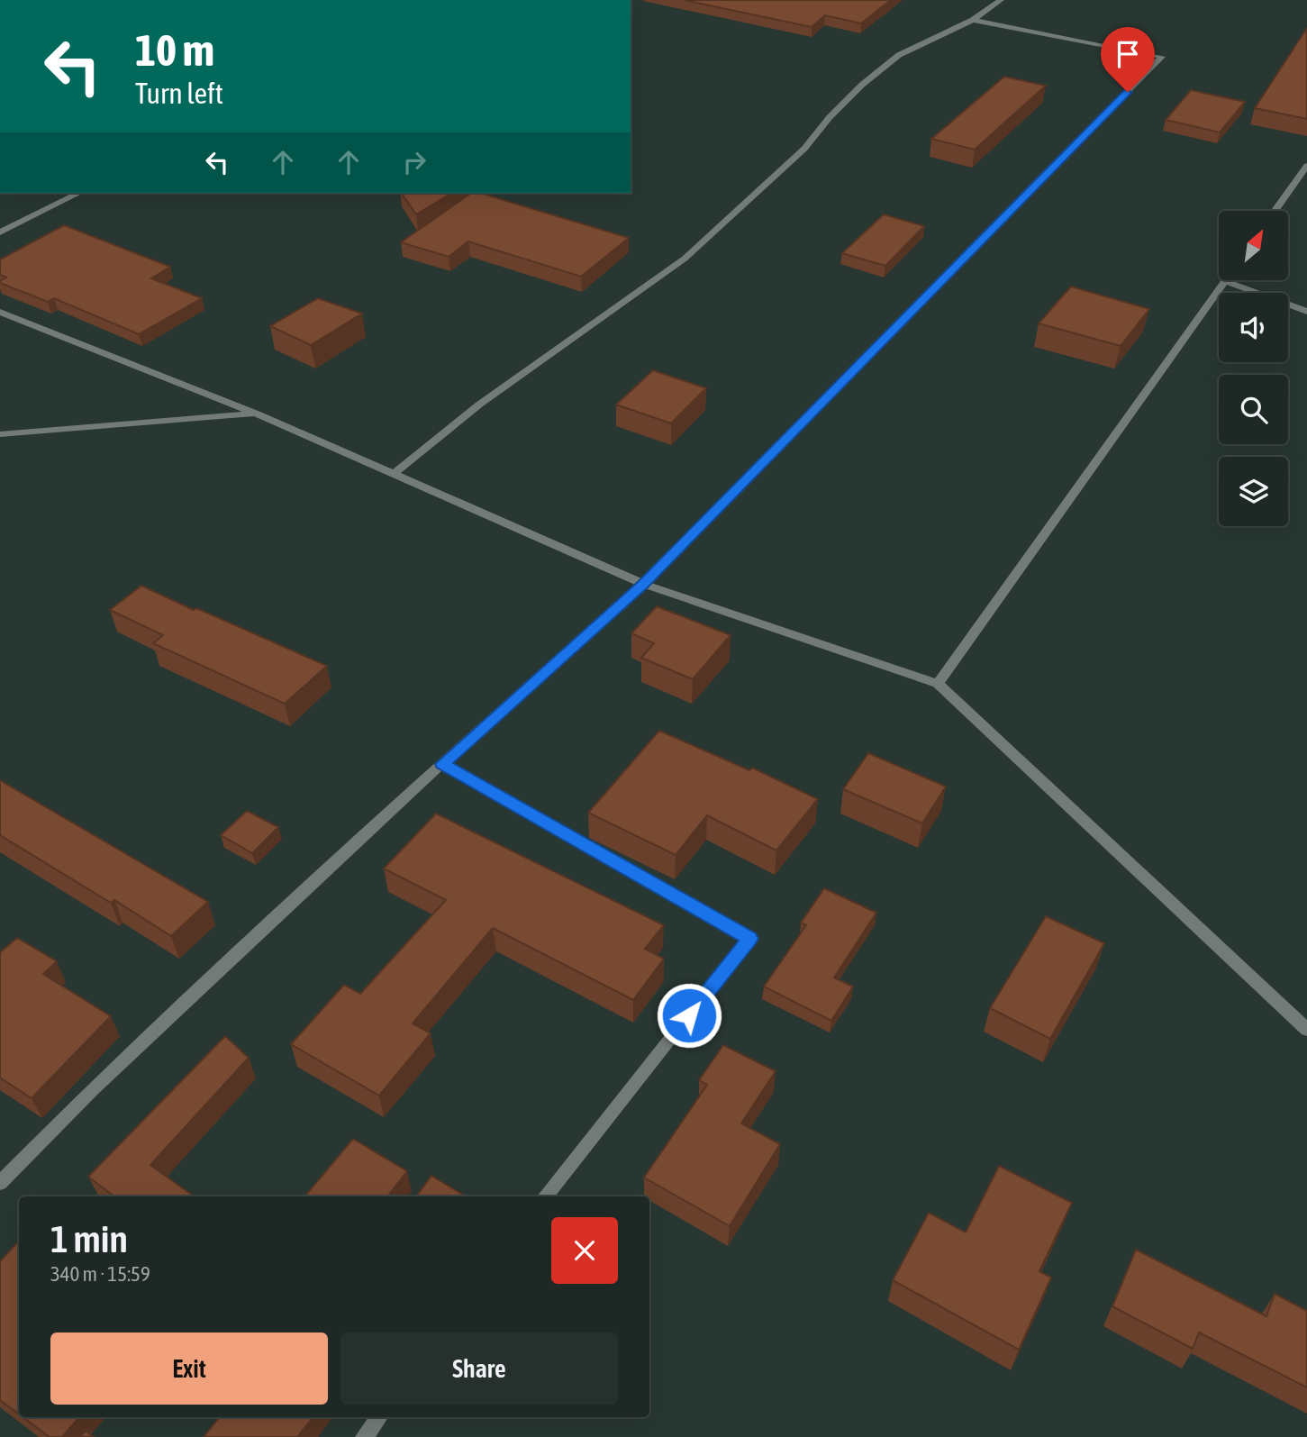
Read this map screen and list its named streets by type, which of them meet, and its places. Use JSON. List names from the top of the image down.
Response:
{
  "north": "top right",
  "page": {
    "turn": ["10 m", "Turn left"],
    "heading": ["1 min", "340 m · 15:59"],
    "buttons": ["Exit", "Share"]
  }
}
